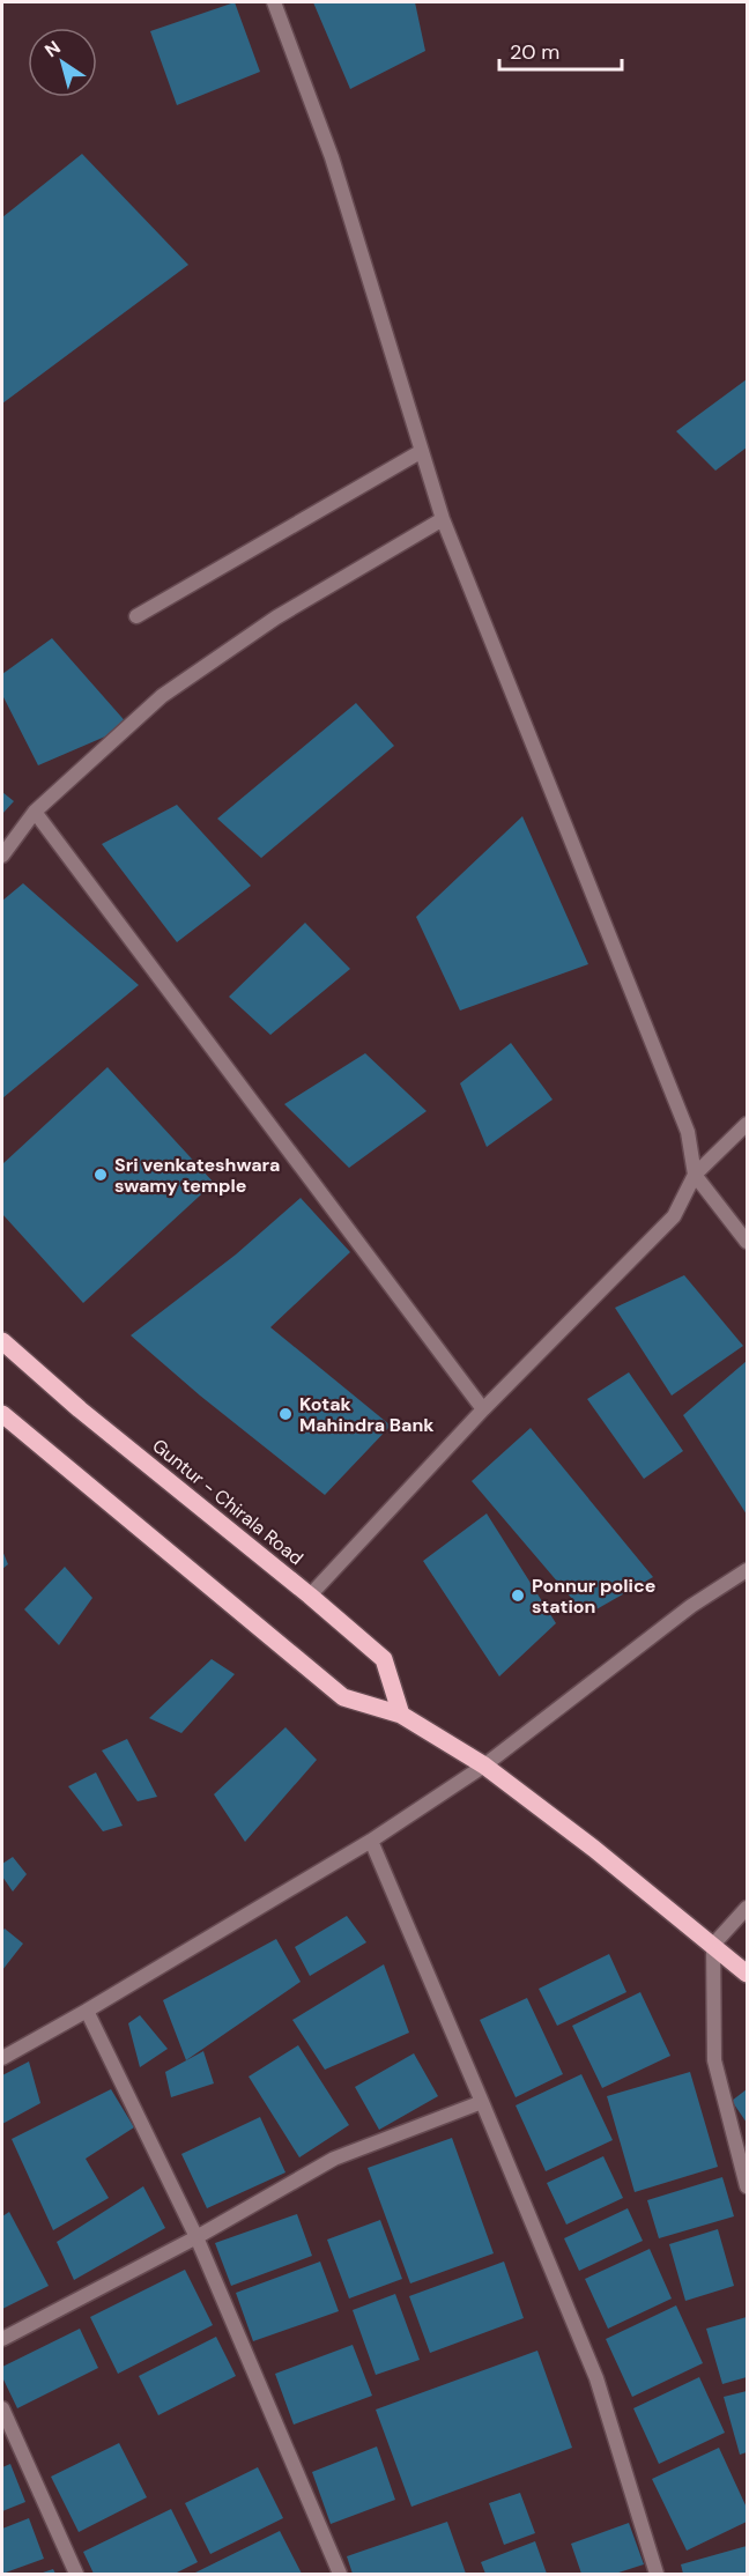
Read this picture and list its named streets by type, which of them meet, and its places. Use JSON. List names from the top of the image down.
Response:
{
  "streets": {
    "main road": ["Guntur - Chirala Road"]
  },
  "places": ["Sri venkateshwara swamy temple", "Kotak Mahindra Bank", "Ponnur police station"],
  "scale_bar": "20 m",
  "north": "top left"
}
